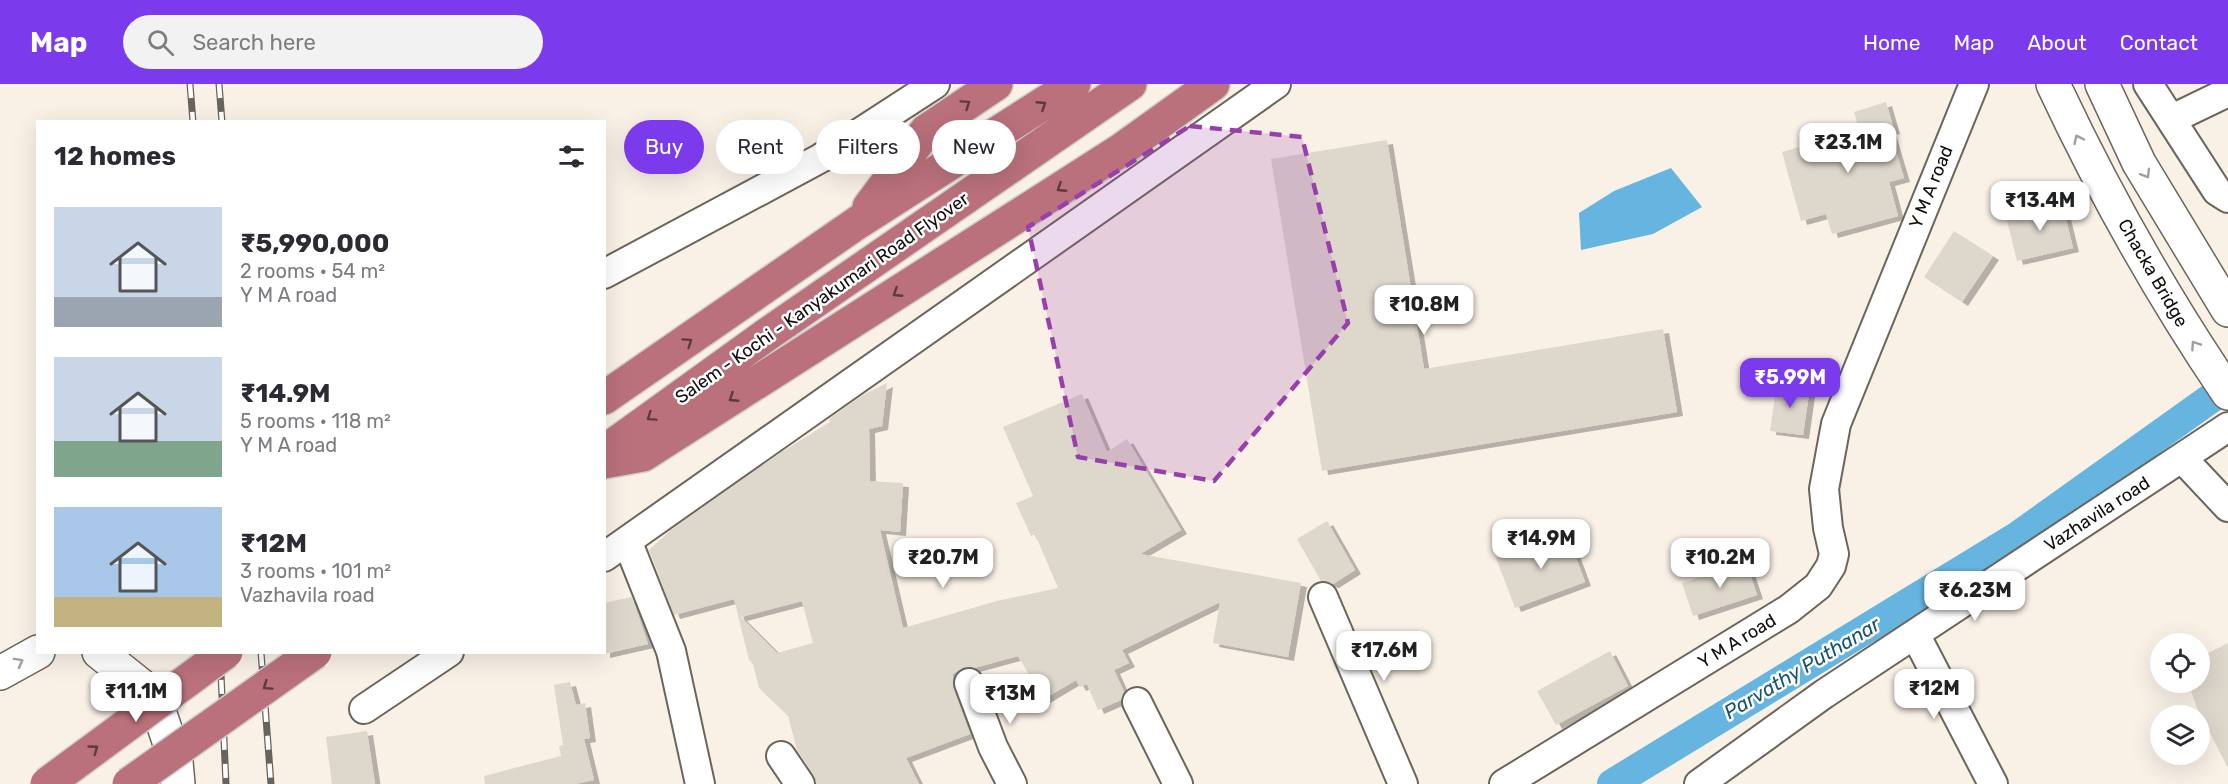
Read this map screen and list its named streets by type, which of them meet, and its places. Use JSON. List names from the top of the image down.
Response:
{
  "streets": {
    "highway": ["Salem - Kochi - Kanyakumari Road Flyover"],
    "main road": ["Chacka Bridge"],
    "street": ["Y M A road", "Vazhavila road"]
  },
  "water": ["Parvathy Puthanar"],
  "page": {
    "header": "Map",
    "search": "Search here",
    "nav": [
      "Home",
      "Map",
      "About",
      "Contact"
    ],
    "chip": [
      "Buy",
      "Rent",
      "Filters",
      "New"
    ],
    "heading": "12 homes",
    "price": [
      "₹23.1M",
      "₹13.4M",
      "₹10.8M",
      "₹5.99M",
      "₹14.9M",
      "₹20.7M",
      "₹10.2M",
      "₹6.23M",
      "₹17.6M",
      "₹12M",
      "₹11.1M",
      "₹13M"
    ],
    "list": [
      {
        "name": "₹5,990,000",
        "note": "2 rooms · 54 m² · Y M A road"
      },
      {
        "name": "₹14.9M",
        "note": "5 rooms · 118 m² · Y M A road"
      },
      {
        "name": "₹12M",
        "note": "3 rooms · 101 m² · Vazhavila road"
      }
    ]
  }
}
